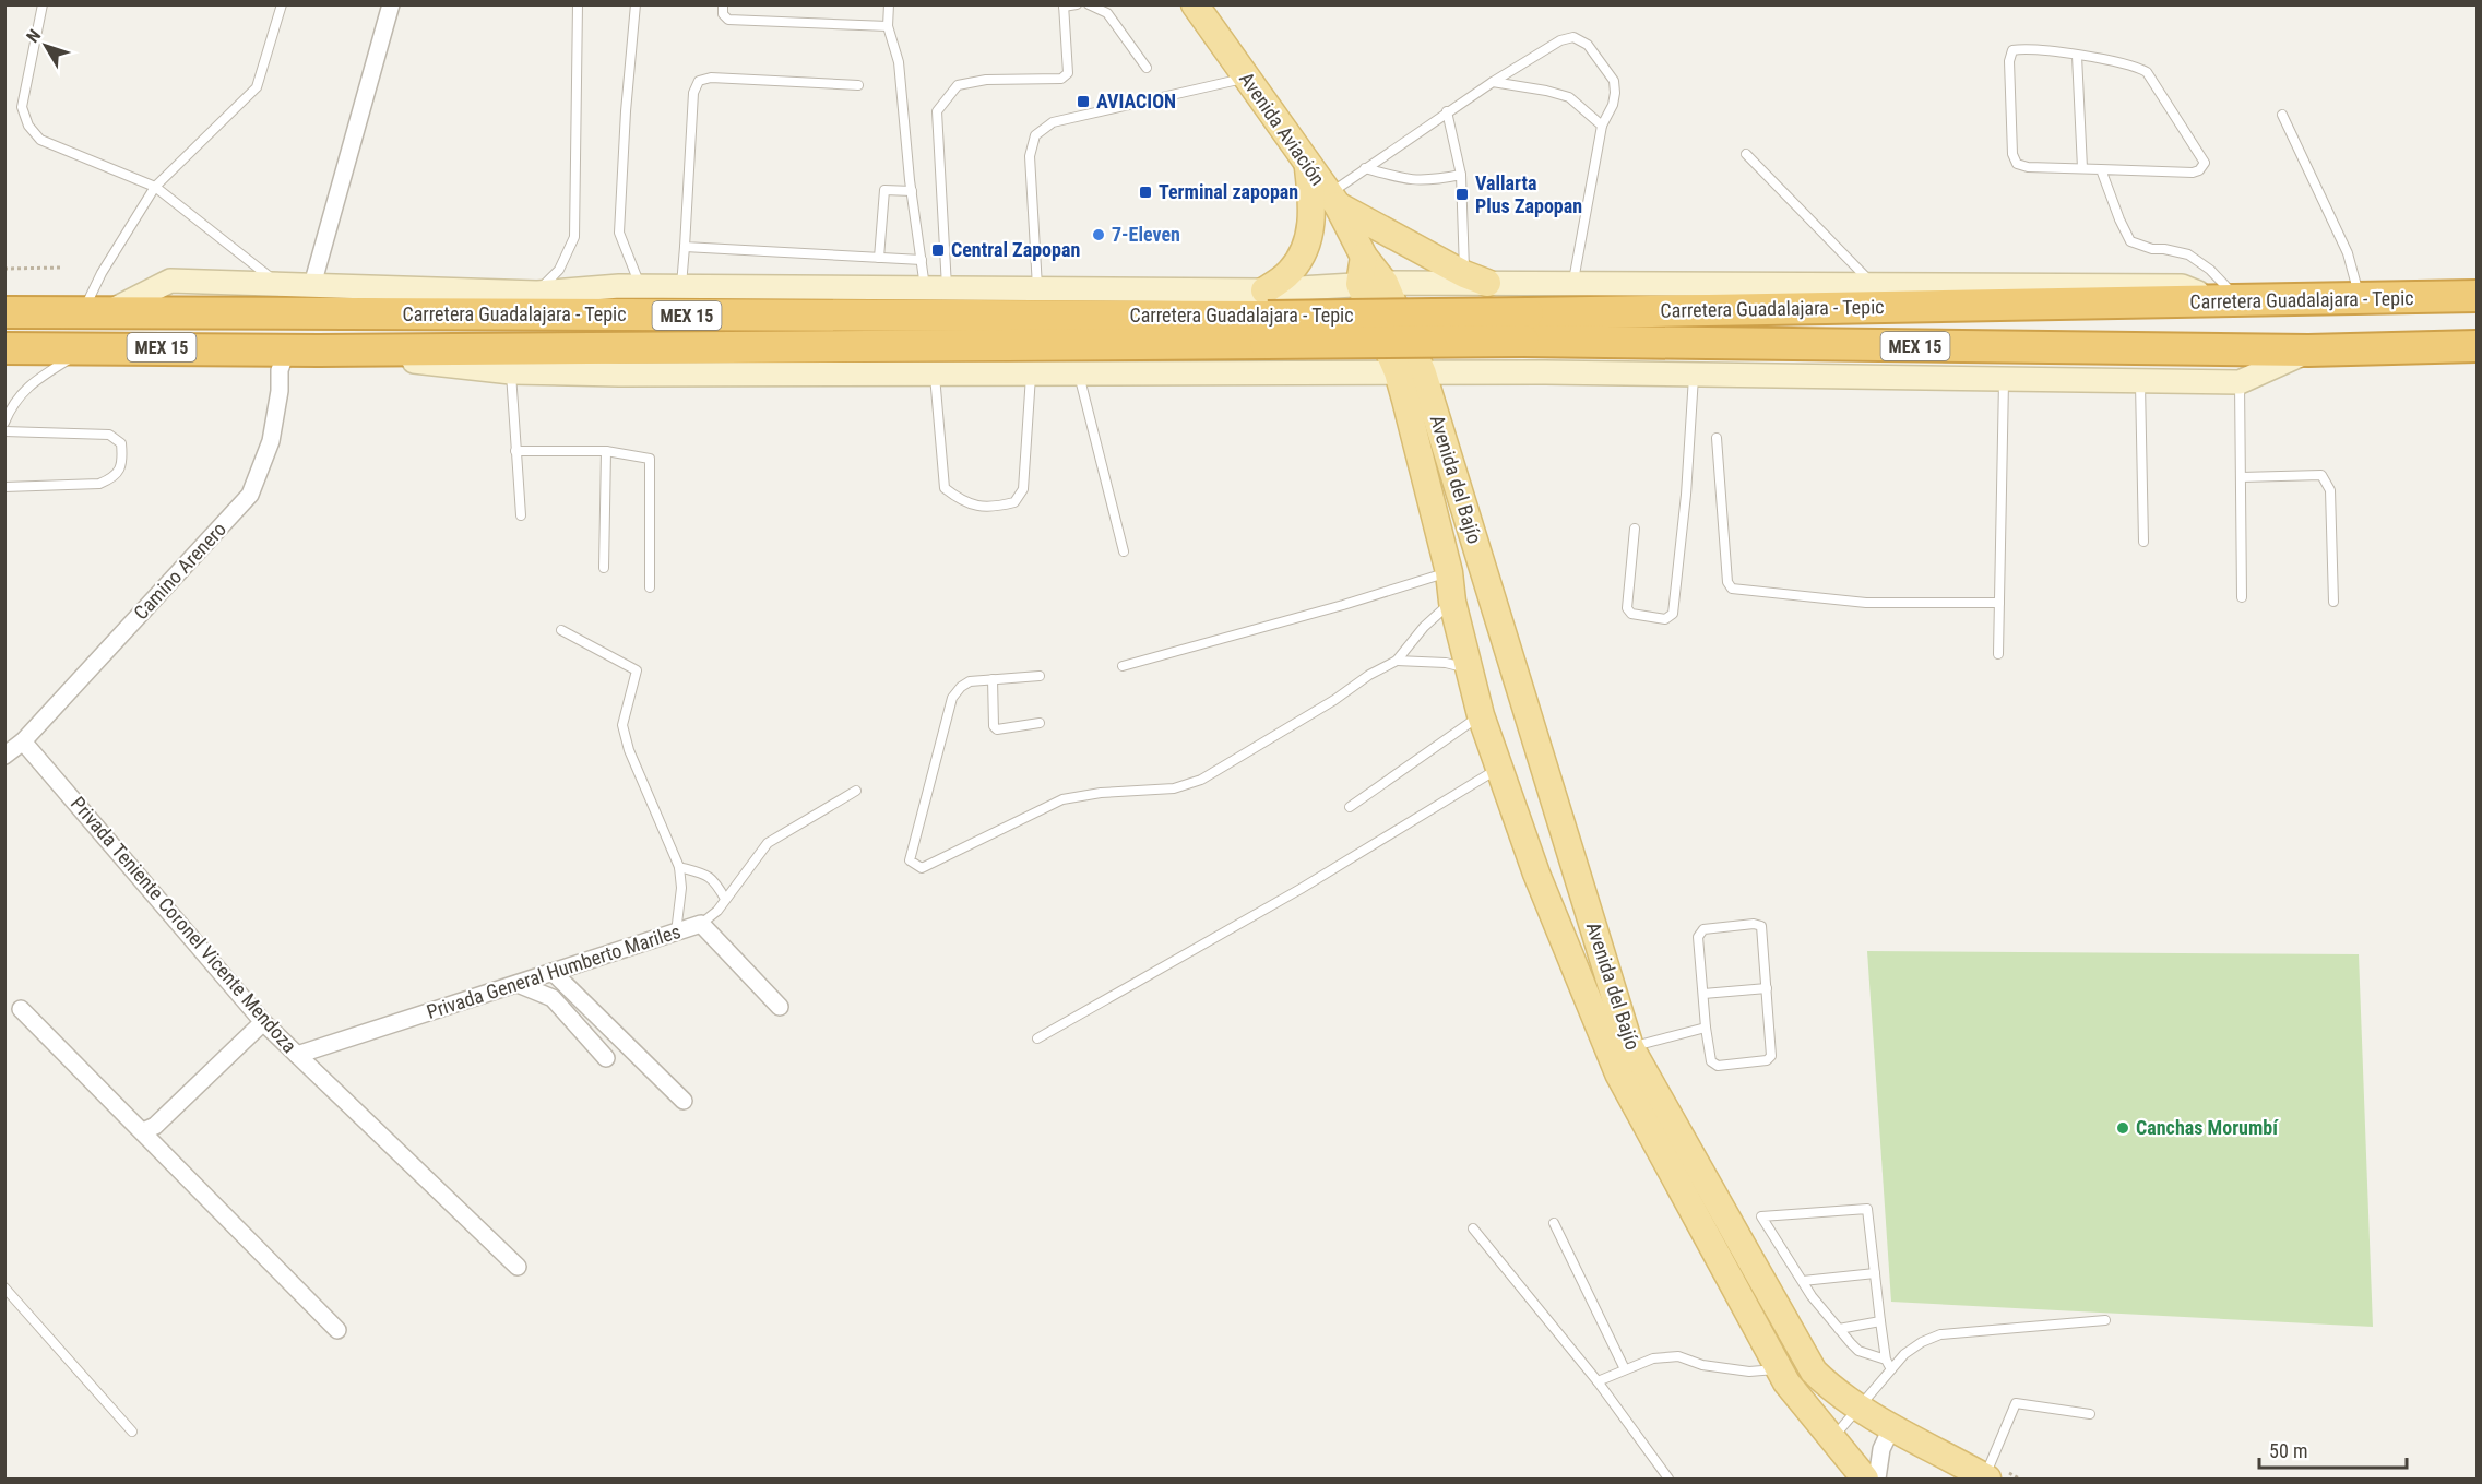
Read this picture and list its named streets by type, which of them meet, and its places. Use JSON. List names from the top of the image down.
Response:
{
  "streets": {
    "highway": ["Carretera Guadalajara - Tepic", "MEX 15"],
    "main road": ["Avenida Aviación", "Avenida del Bajío"],
    "street": ["Camino Arenero", "Privada Teniente Coronel Vicente Mendoza", "Privada General Humberto Mariles"]
  },
  "crossings": [
    ["Avenida Aviación", "Avenida del Bajío"],
    ["Carretera Guadalajara - Tepic", "Camino Arenero"],
    ["Camino Arenero", "Privada Teniente Coronel Vicente Mendoza"],
    ["Privada Teniente Coronel Vicente Mendoza", "Privada General Humberto Mariles"]
  ],
  "places": {
    "transit": [
      "AVIACION",
      "Terminal zapopan",
      "Vallarta Plus Zapopan",
      "Central Zapopan"
    ],
    "other": ["7-Eleven", "Canchas Morumbí"]
  },
  "scale_bar": "50 m",
  "north": "top left"
}
